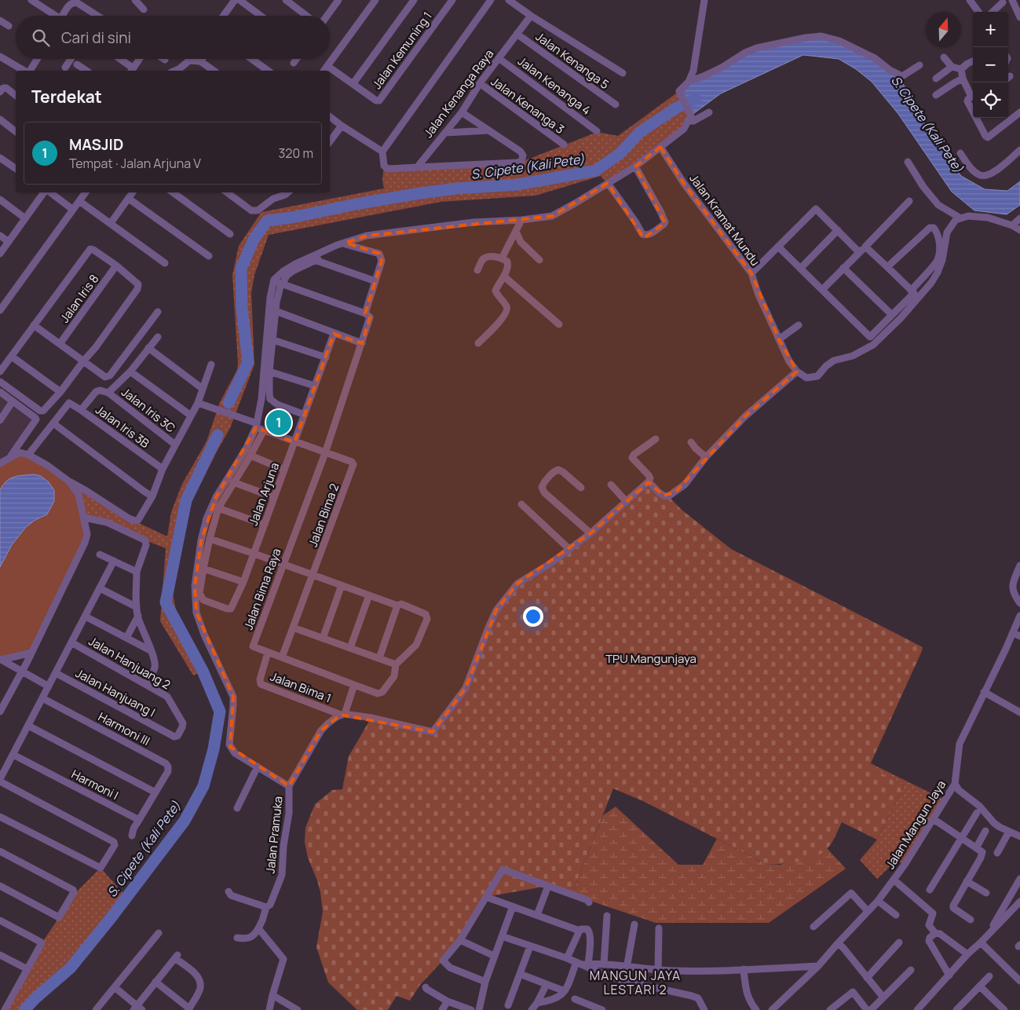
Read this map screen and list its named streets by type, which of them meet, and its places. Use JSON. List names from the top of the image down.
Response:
{
  "streets": {
    "street": [
      "Jalan Kemuning 1",
      "Jalan Kenanga 5",
      "Jalan Kenanga 4",
      "Jalan Kenanga Raya",
      "Jalan Kenanga 3",
      "Jalan Kramat Mundu",
      "Jalan Iris 8",
      "Jalan Iris 3C",
      "Jalan Iris 3B",
      "Jalan Arjuna",
      "Jalan Bima 2",
      "Jalan Bima Raya",
      "Jalan Hanjuang 2",
      "Jalan Bima 1",
      "Jalan Hanjuang I",
      "Harmoni III",
      "Harmoni I",
      "Jalan Mangun Jaya",
      "Jalan Pramuka"
    ]
  },
  "crossings": [
    ["Jalan Kenanga 5", "Jalan Kenanga Raya"],
    ["Jalan Kenanga 4", "Jalan Kenanga Raya"],
    ["Jalan Kenanga Raya", "Jalan Kenanga 3"],
    ["Jalan Bima 2", "Jalan Bima Raya"],
    ["Jalan Bima Raya", "Jalan Bima 1"],
    ["Jalan Hanjuang 2", "Jalan Hanjuang I"],
    ["Jalan Bima 1", "Jalan Pramuka"]
  ],
  "districts": ["MANGUN JAYA LESTARI 2"],
  "water": ["S. Cipete (Kali Pete)"],
  "parks": ["TPU Mangunjaya"],
  "north": "top",
  "page": {
    "map_buttons": ["+", "−"],
    "search": "Cari di sini",
    "heading": "Terdekat",
    "list": [
      {
        "mark": "1",
        "name": "MASJID",
        "note": "Tempat · Jalan Arjuna V",
        "value": "320 m"
      }
    ],
    "pins": "1"
  }
}
